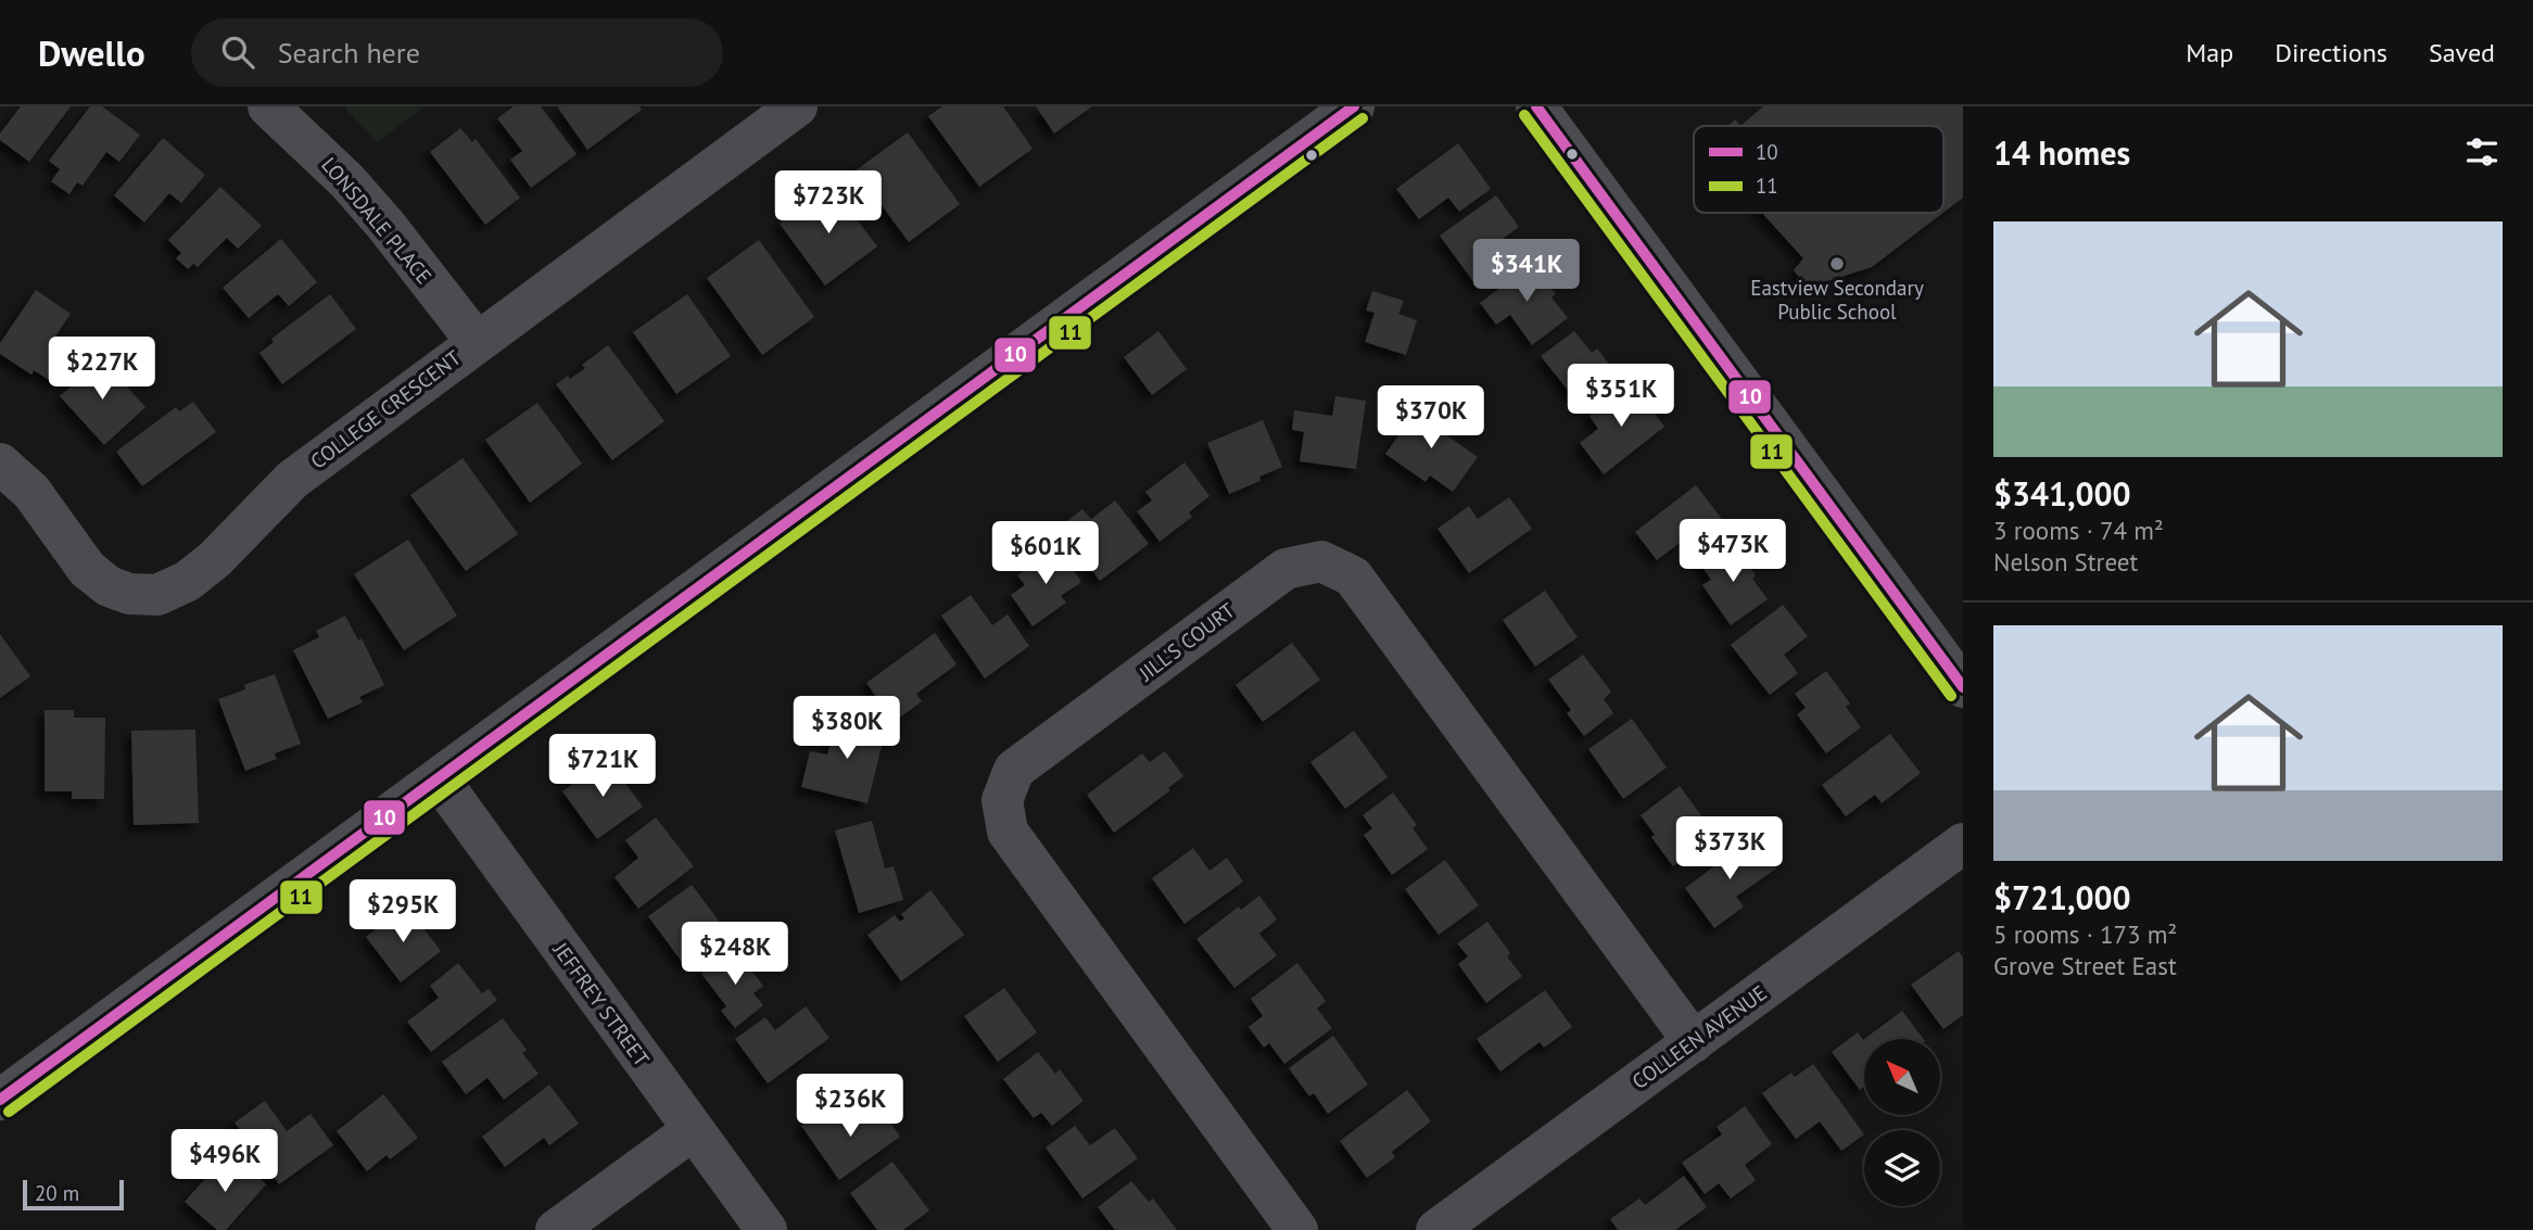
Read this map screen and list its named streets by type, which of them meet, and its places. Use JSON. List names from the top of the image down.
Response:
{
  "streets": {
    "street": [
      "LONSDALE PLACE",
      "COLLEGE CRESCENT",
      "JILL'S COURT",
      "JEFFREY STREET",
      "COLLEEN AVENUE"
    ]
  },
  "crossings": [
    ["LONSDALE PLACE", "COLLEGE CRESCENT"],
    ["JILL'S COURT", "COLLEEN AVENUE"]
  ],
  "places": ["Eastview Secondary Public School"],
  "lines": ["transit line 10", "transit line 11"],
  "legend": ["10", "11"],
  "scale_bar": "20 m",
  "north": "top left",
  "page": {
    "header": "Dwello",
    "search": "Search here",
    "nav": ["Map", "Directions", "Saved"],
    "heading": "14 homes",
    "price": [
      "$723K",
      "$341K",
      "$227K",
      "$351K",
      "$370K",
      "$473K",
      "$601K",
      "$380K",
      "$721K",
      "$373K",
      "$295K",
      "$248K",
      "$236K",
      "$496K"
    ],
    "list": [
      {
        "name": "$341,000",
        "note": "3 rooms · 74 m² · Nelson Street"
      },
      {
        "name": "$721,000",
        "note": "5 rooms · 173 m² · Grove Street East"
      }
    ],
    "scale": "20 m"
  }
}
